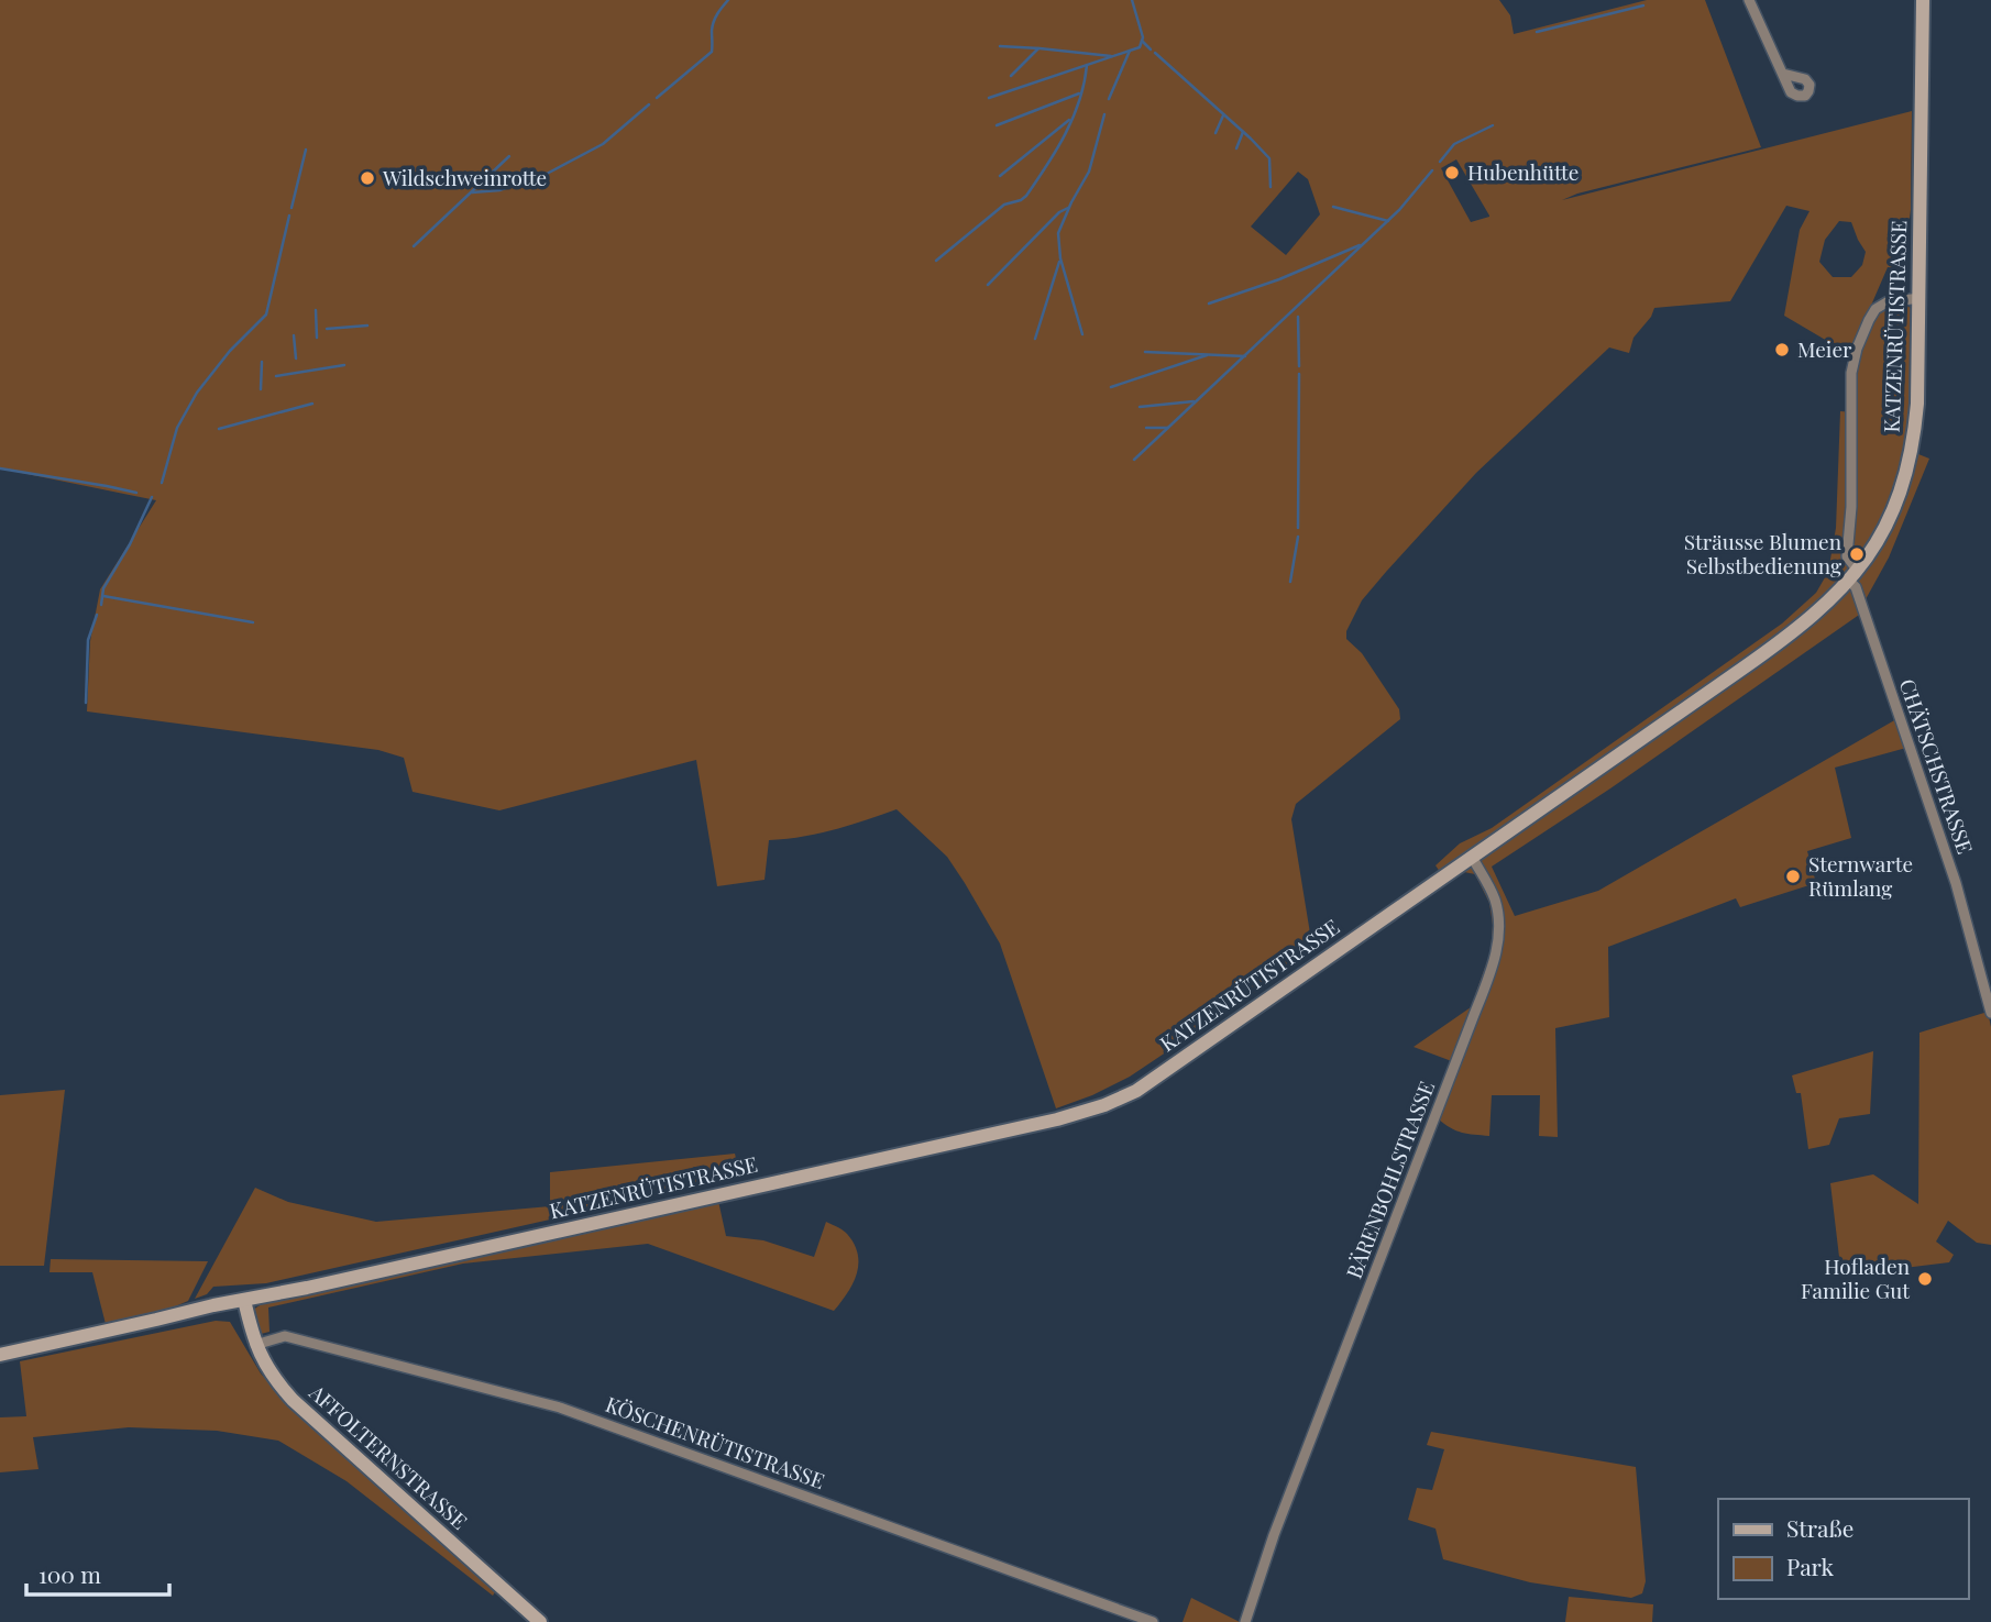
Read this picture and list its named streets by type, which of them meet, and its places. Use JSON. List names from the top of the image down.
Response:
{
  "streets": {
    "street": [
      "KATZENRÜTISTRASSE",
      "CHÄTSCHSTRASSE",
      "BÄRENBOHLSTRASSE",
      "KÖSCHENRÜTISTRASSE",
      "AFFOLTERNSTRASSE"
    ]
  },
  "crossings": [
    ["KATZENRÜTISTRASSE", "CHÄTSCHSTRASSE"],
    ["KATZENRÜTISTRASSE", "BÄRENBOHLSTRASSE"],
    ["KATZENRÜTISTRASSE", "AFFOLTERNSTRASSE"],
    ["KÖSCHENRÜTISTRASSE", "AFFOLTERNSTRASSE"]
  ],
  "places": [
    "Hubenhütte",
    "Wildschweinrotte",
    "Meier",
    "Sträusse Blumen Selbstbedienung",
    "Sternwarte Rümlang",
    "Hofladen Familie Gut"
  ],
  "legend": ["Straße", "Park"],
  "scale_bar": "100 m"
}
